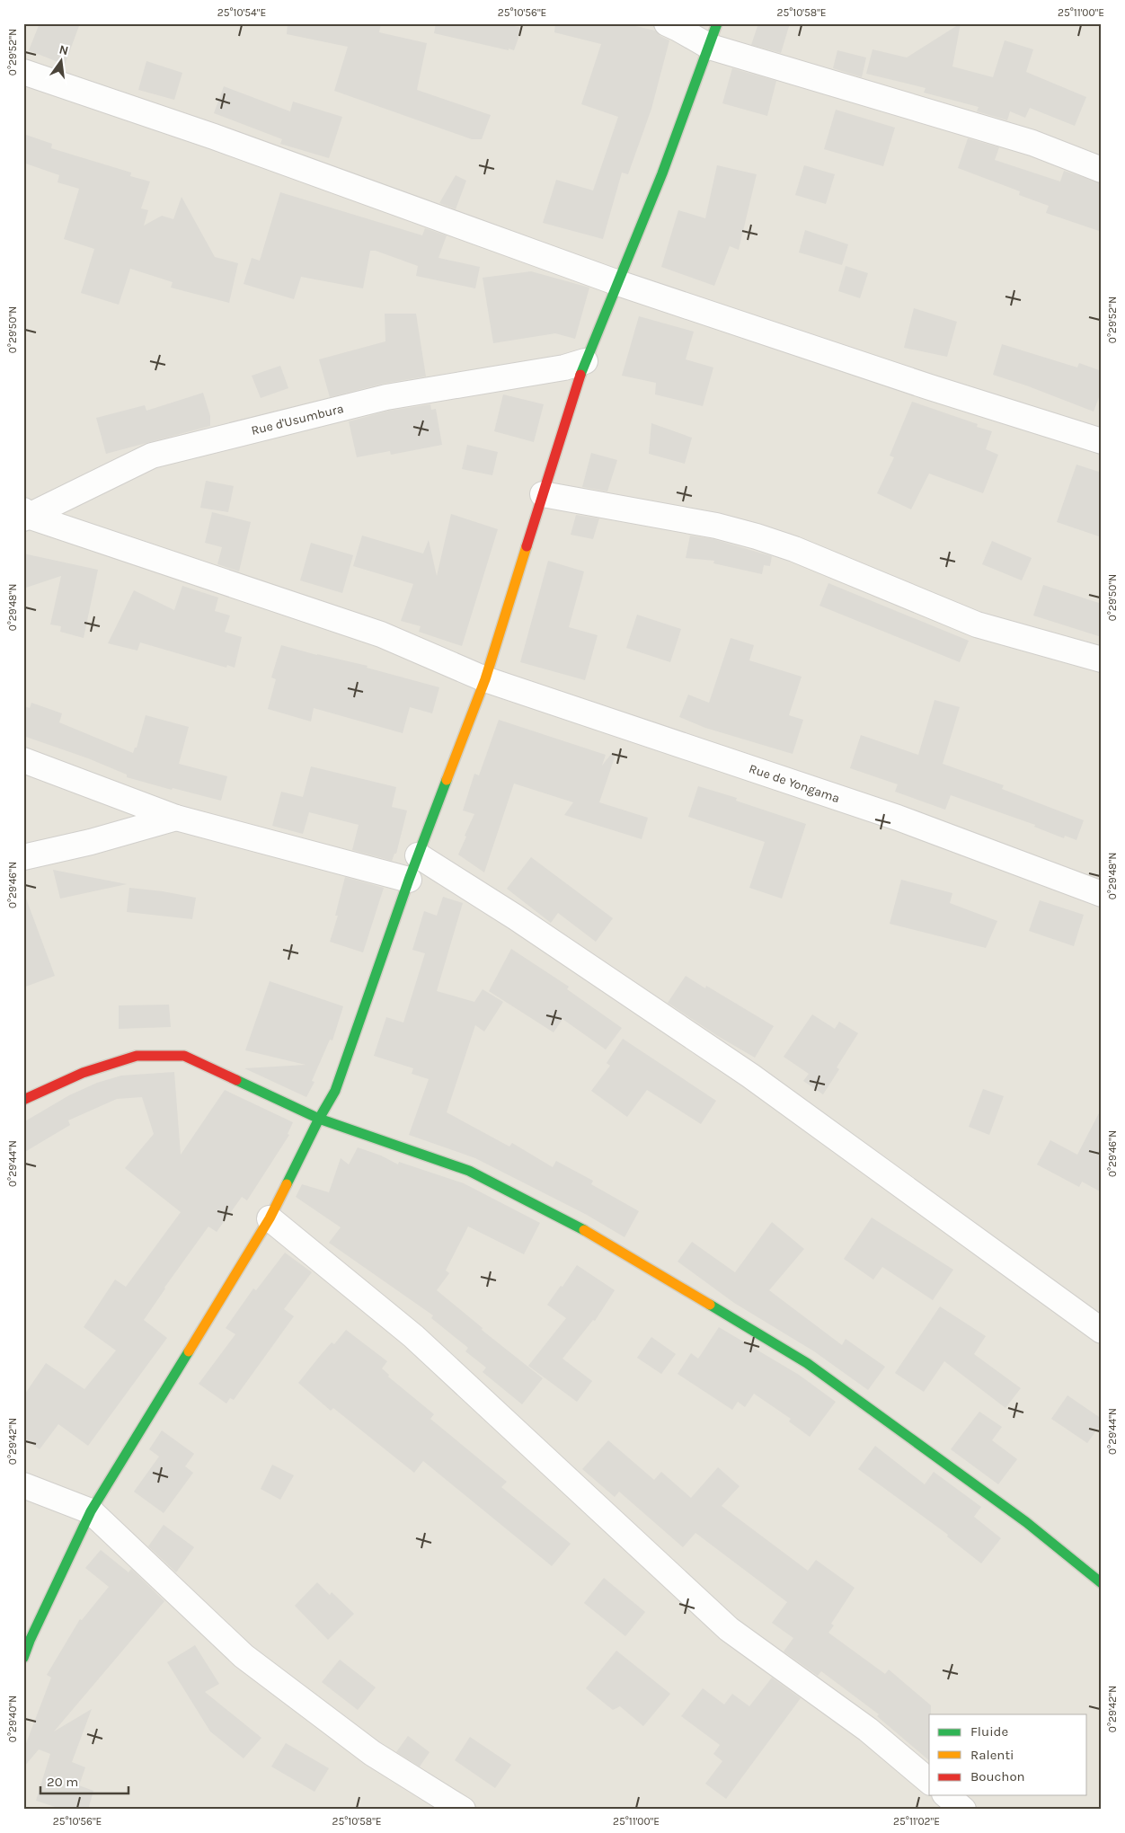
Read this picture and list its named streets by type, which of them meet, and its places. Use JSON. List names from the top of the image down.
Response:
{
  "streets": {
    "street": ["Rue d'Usumbura", "Rue de Yongama"]
  },
  "crossings": [
    ["Rue d'Usumbura", "Rue de Yongama"]
  ],
  "legend": ["Fluide", "Ralenti", "Bouchon"],
  "scale_bar": "20 m",
  "north": "top",
  "coordinates": [
    "25°10'54\"E",
    "25°10'56\"E",
    "25°10'58\"E",
    "25°11'00\"E",
    "0°29'52\"N",
    "0°29'50\"N",
    "0°29'48\"N",
    "0°29'46\"N",
    "0°29'44\"N",
    "0°29'42\"N",
    "0°29'40\"N",
    "25°11'02\"E"
  ]
}
